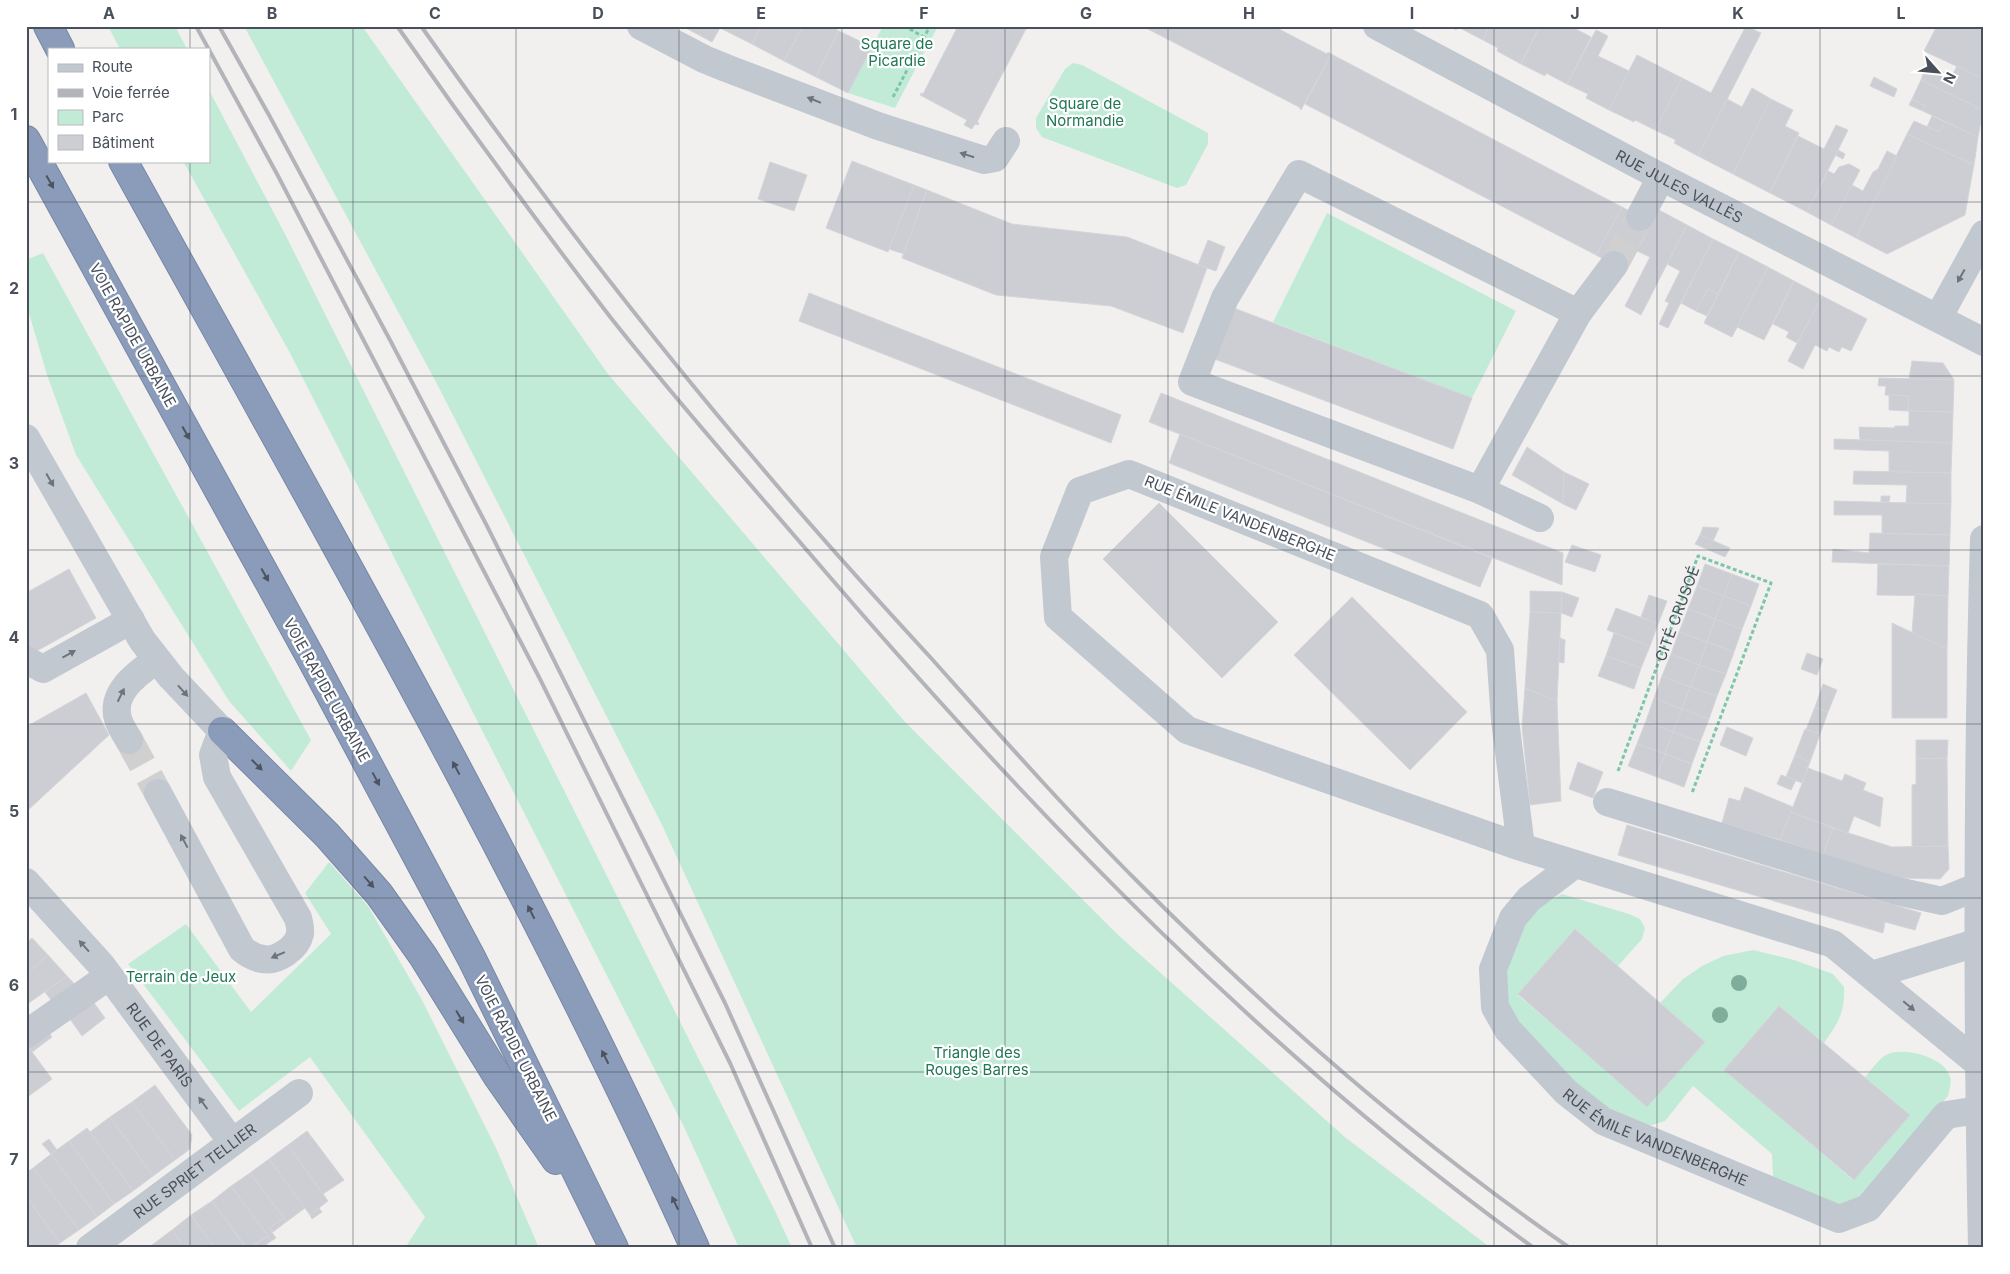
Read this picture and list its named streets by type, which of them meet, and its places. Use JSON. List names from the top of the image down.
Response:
{
  "streets": {
    "highway": ["VOIE RAPIDE URBAINE"],
    "street": [
      "RUE JULES VALLÈS",
      "RUE ÉMILE VANDENBERGHE",
      "RUE DE PARIS",
      "RUE SPRIET TELLIER"
    ],
    "path": ["CITÉ CRUSOÉ"]
  },
  "crossings": [
    ["RUE DE PARIS", "RUE SPRIET TELLIER"]
  ],
  "one_way": ["RUE DE PARIS"],
  "parks": [
    "Square de Picardie",
    "Square de Normandie",
    "Terrain de Jeux",
    "Triangle des Rouges Barres"
  ],
  "legend": [
    "Route",
    "Voie ferrée",
    "Parc",
    "Bâtiment"
  ],
  "north": "bottom right",
  "grid": {
    "columns": [
      "A",
      "B",
      "C",
      "D",
      "E",
      "F",
      "G",
      "H",
      "I",
      "J",
      "K",
      "L"
    ],
    "rows": [
      "1",
      "2",
      "3",
      "4",
      "5",
      "6",
      "7"
    ]
  }
}
